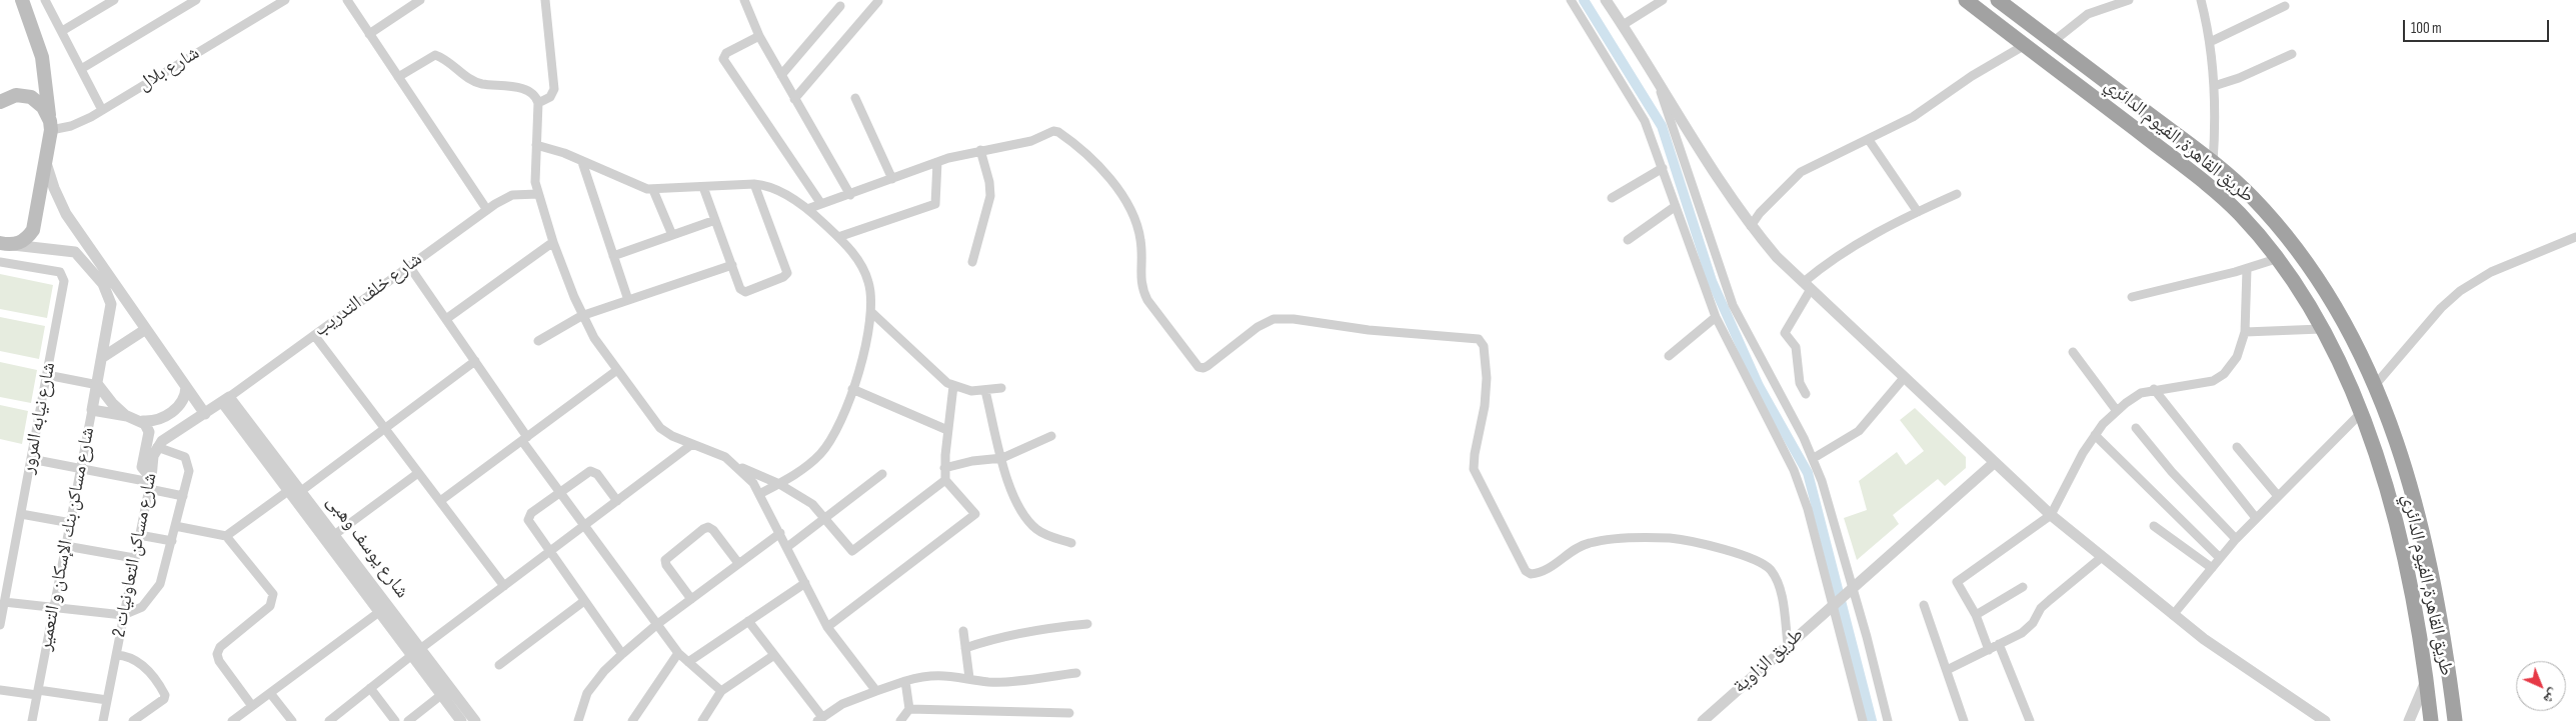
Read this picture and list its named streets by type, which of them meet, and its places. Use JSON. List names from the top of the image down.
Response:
{
  "streets": {
    "highway": ["طريق القاهرة, الفيوم الدائري"],
    "street": [
      "شارع بلال",
      "شارع خلف التدريب",
      "شارع نيابه المرور",
      "شارع مساكن بنك الإسكان و التعمير",
      "شارع يوسف وهبى",
      "شارع مساكن التعاونيات 2",
      "طريق الزاوية"
    ]
  },
  "crossings": [
    ["شارع خلف التدريب", "شارع يوسف وهبى"],
    ["شارع خلف التدريب", "شارع مساكن التعاونيات 2"]
  ],
  "scale_bar": "100 m",
  "north": "bottom right"
}
